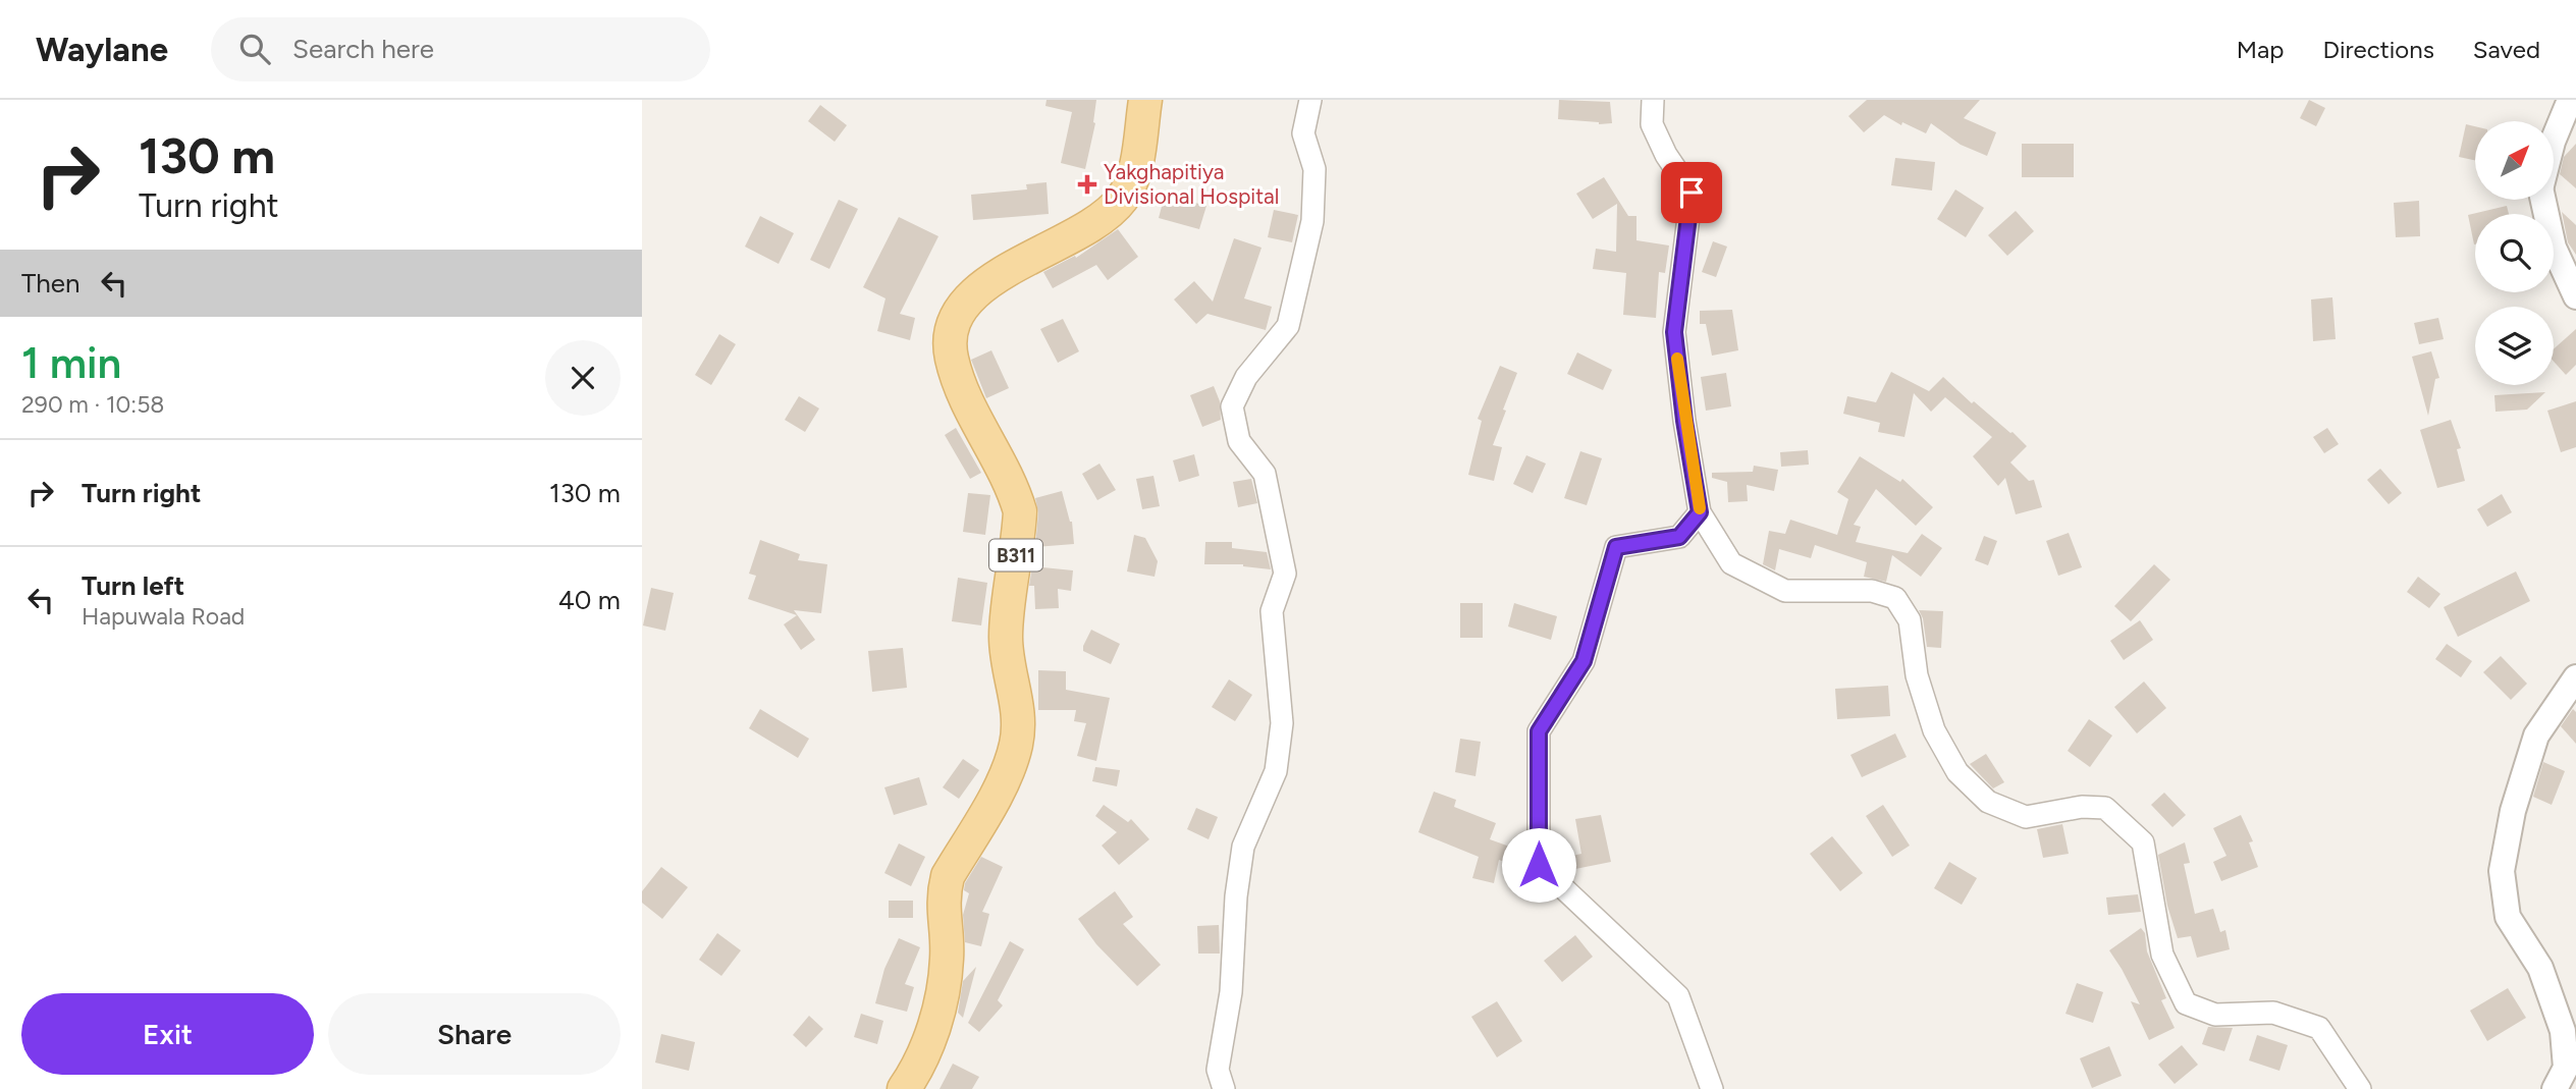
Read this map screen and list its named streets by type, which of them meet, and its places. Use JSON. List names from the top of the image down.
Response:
{
  "streets": {
    "main road": ["B311"]
  },
  "places": {
    "health": ["Yakghapitiya Divisional Hospital"]
  },
  "north": "top right",
  "page": {
    "header": "Waylane",
    "search": "Search here",
    "nav": ["Map", "Directions", "Saved"],
    "turn": ["130 m", "Turn right"],
    "then": "Then",
    "heading": ["1 min", "290 m · 10:58"],
    "list": [
      {
        "name": "Turn right",
        "value": "130 m"
      },
      {
        "name": "Turn left",
        "note": "Hapuwala Road",
        "value": "40 m"
      }
    ],
    "buttons": ["Exit", "Share"]
  }
}
